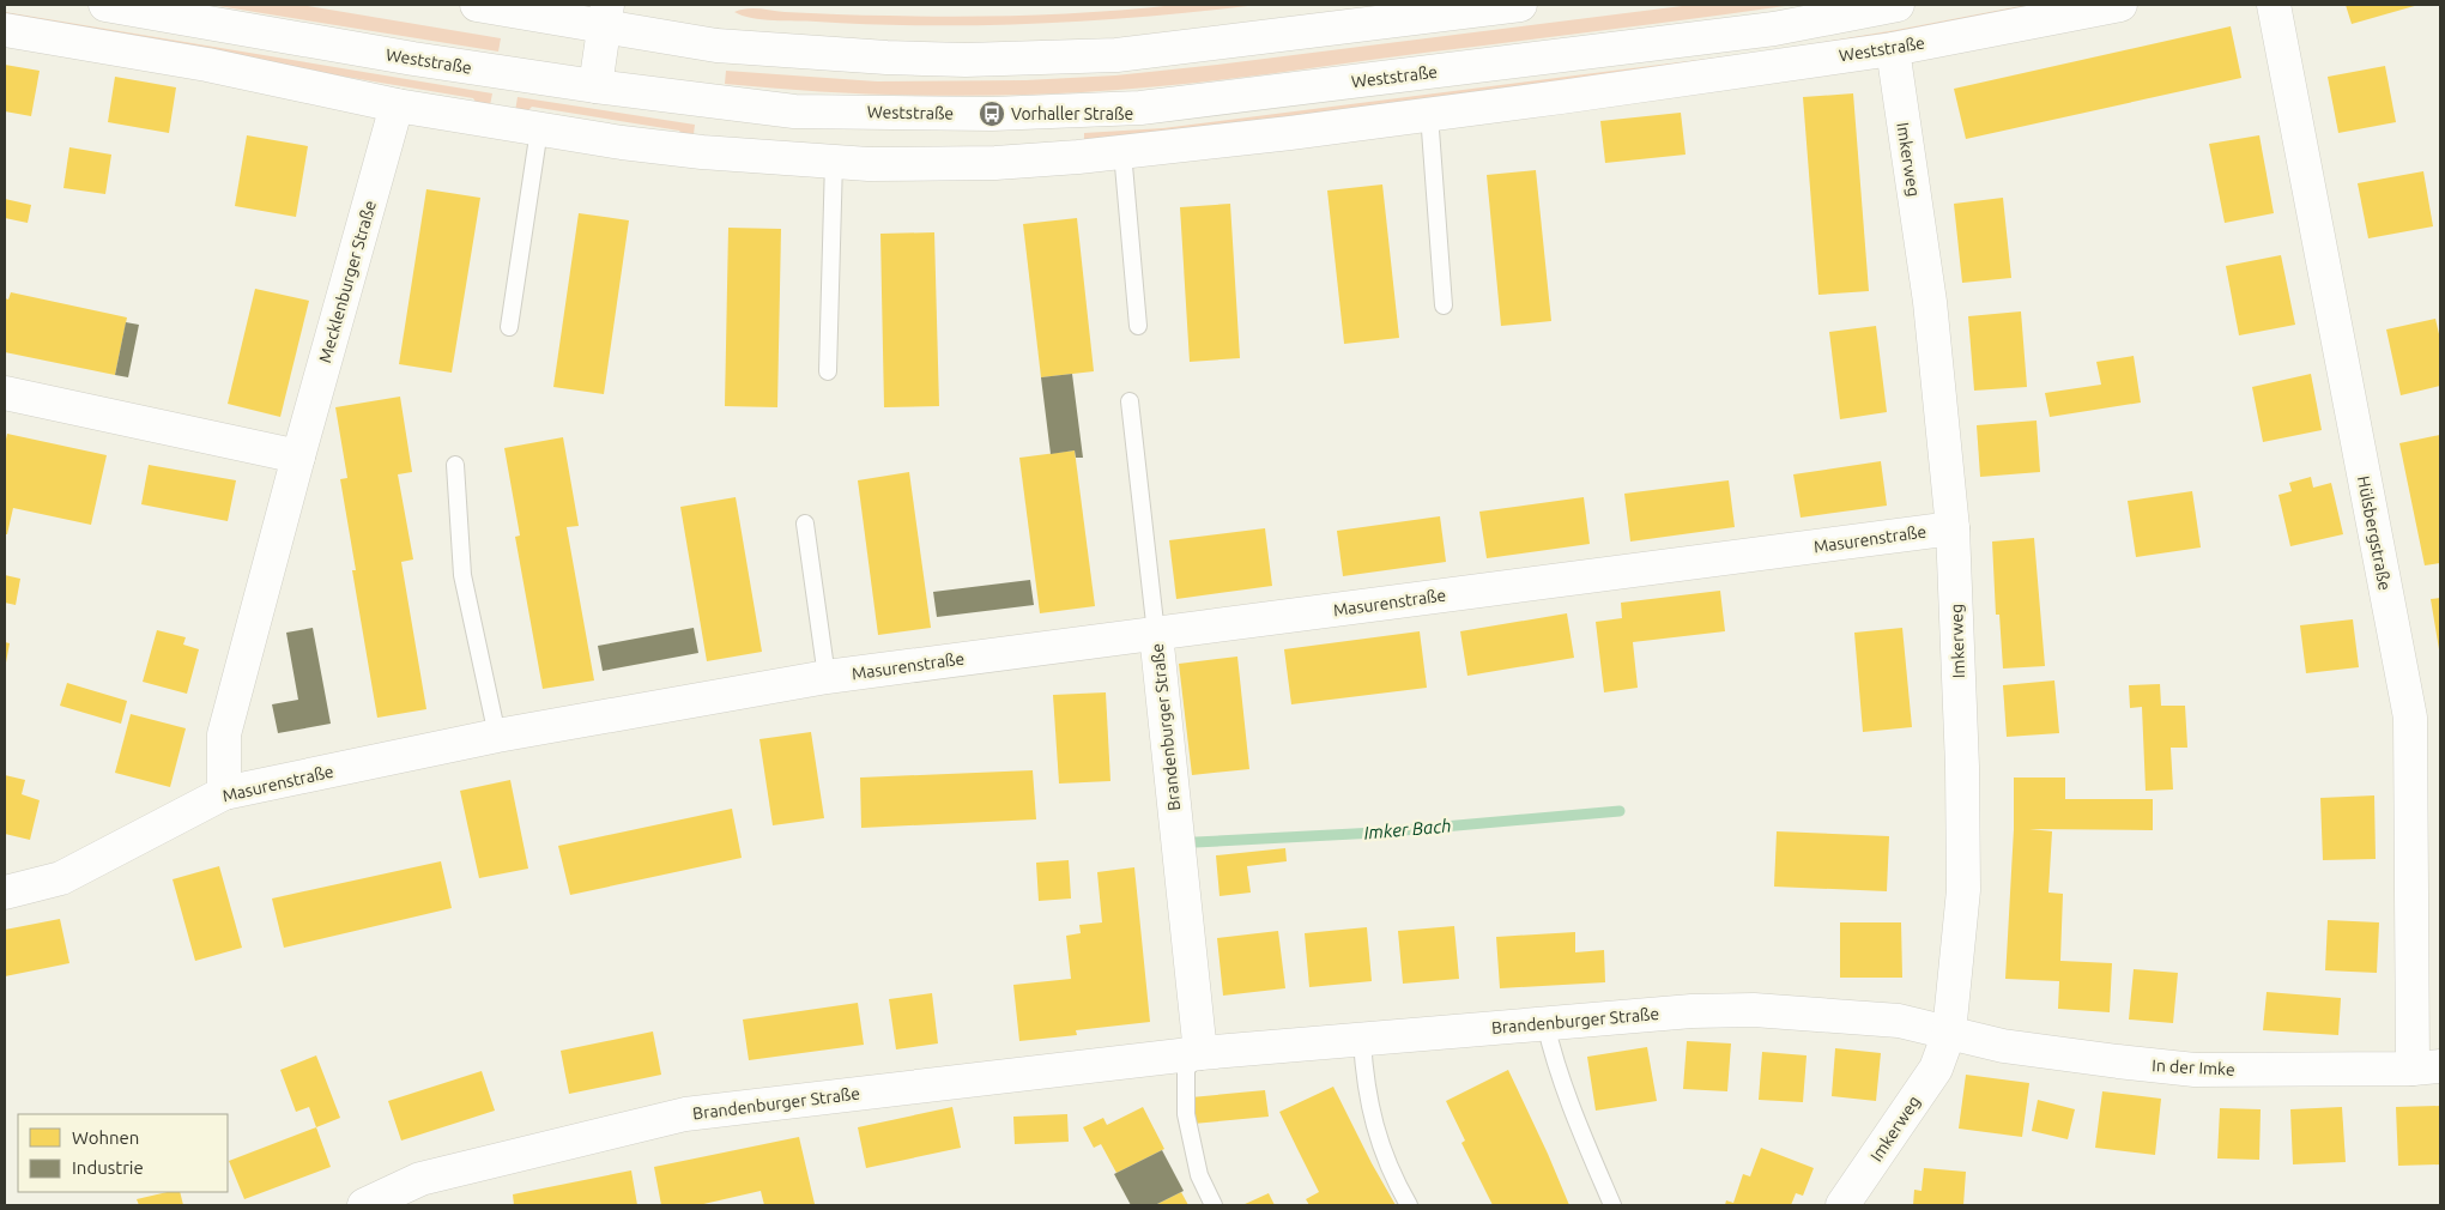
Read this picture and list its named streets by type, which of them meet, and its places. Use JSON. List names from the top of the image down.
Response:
{
  "streets": {
    "street": [
      "Weststraße",
      "Imkerweg",
      "Mecklenburger Straße",
      "Hülsbergstraße",
      "Masurenstraße",
      "Brandenburger Straße",
      "In der Imke"
    ]
  },
  "crossings": [
    ["Weststraße", "Imkerweg"],
    ["Weststraße", "Mecklenburger Straße"],
    ["Imkerweg", "Masurenstraße"],
    ["Imkerweg", "Brandenburger Straße"],
    ["Imkerweg", "In der Imke"],
    ["Mecklenburger Straße", "Masurenstraße"],
    ["Hülsbergstraße", "In der Imke"],
    ["Masurenstraße", "Brandenburger Straße"],
    ["Brandenburger Straße", "In der Imke"]
  ],
  "water": ["Imker Bach"],
  "places": {
    "bus stop": ["Vorhaller Straße"]
  },
  "legend": ["Wohnen", "Industrie"]
}
